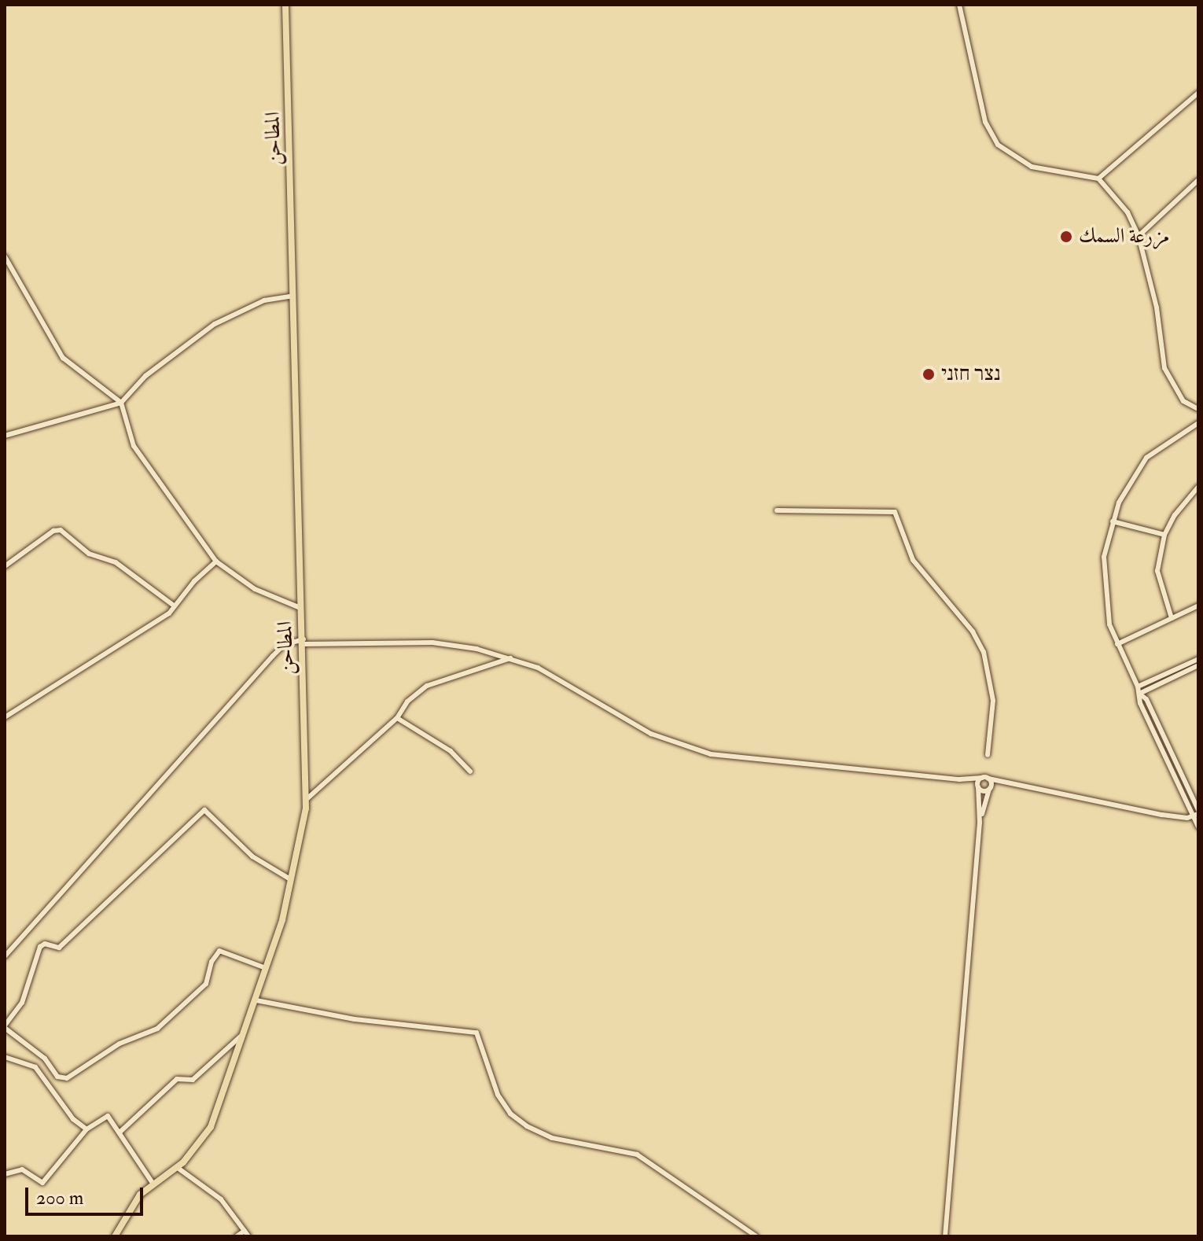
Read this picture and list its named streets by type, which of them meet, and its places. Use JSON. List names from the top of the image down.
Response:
{
  "streets": {
    "main road": ["المطاحن"]
  },
  "places": ["مزرعة السمك", "נצר חזני"],
  "scale_bar": "200 m"
}
